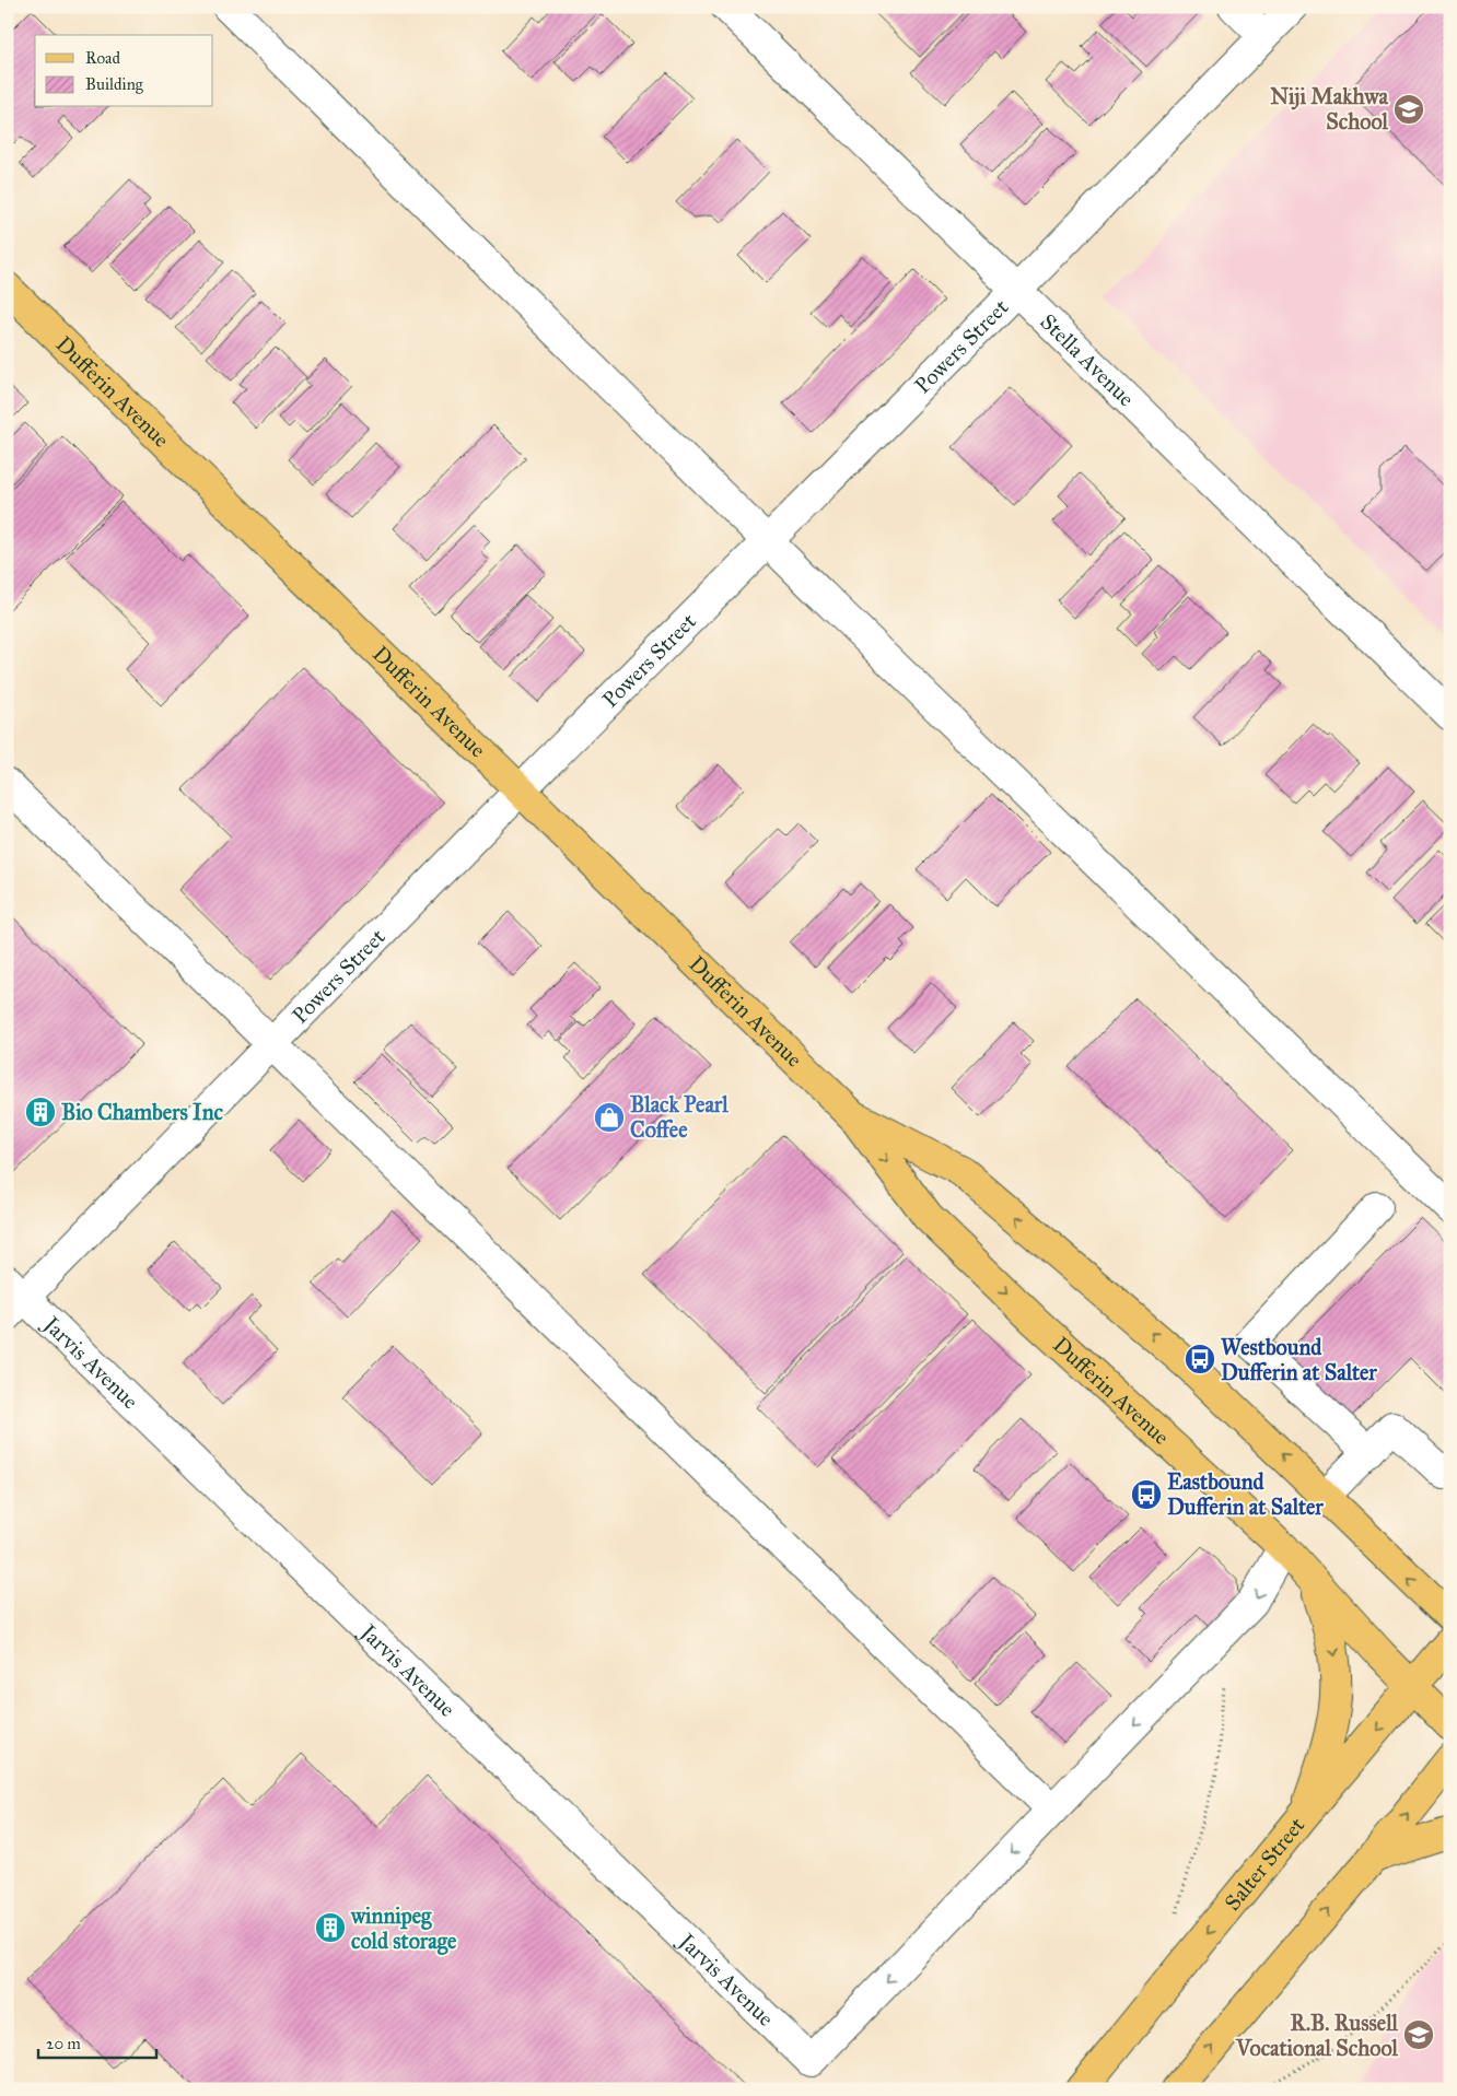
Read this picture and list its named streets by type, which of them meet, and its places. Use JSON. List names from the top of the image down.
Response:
{
  "streets": {
    "main road": ["Dufferin Avenue", "Salter Street"],
    "street": ["Powers Street", "Stella Avenue", "Jarvis Avenue"]
  },
  "crossings": [
    ["Powers Street", "Stella Avenue"],
    ["Powers Street", "Dufferin Avenue"],
    ["Powers Street", "Jarvis Avenue"],
    ["Dufferin Avenue", "Salter Street"]
  ],
  "places": {
    "school or university": ["Niji Makhwa School", "R.B. Russell Vocational School"],
    "building": ["Bio Chambers Inc", "winnipeg cold storage"],
    "shop": ["Black Pearl Coffee"],
    "bus stop": ["Westbound Dufferin at Salter", "Eastbound Dufferin at Salter"]
  },
  "legend": ["Road", "Building"],
  "scale_bar": "20 m"
}
